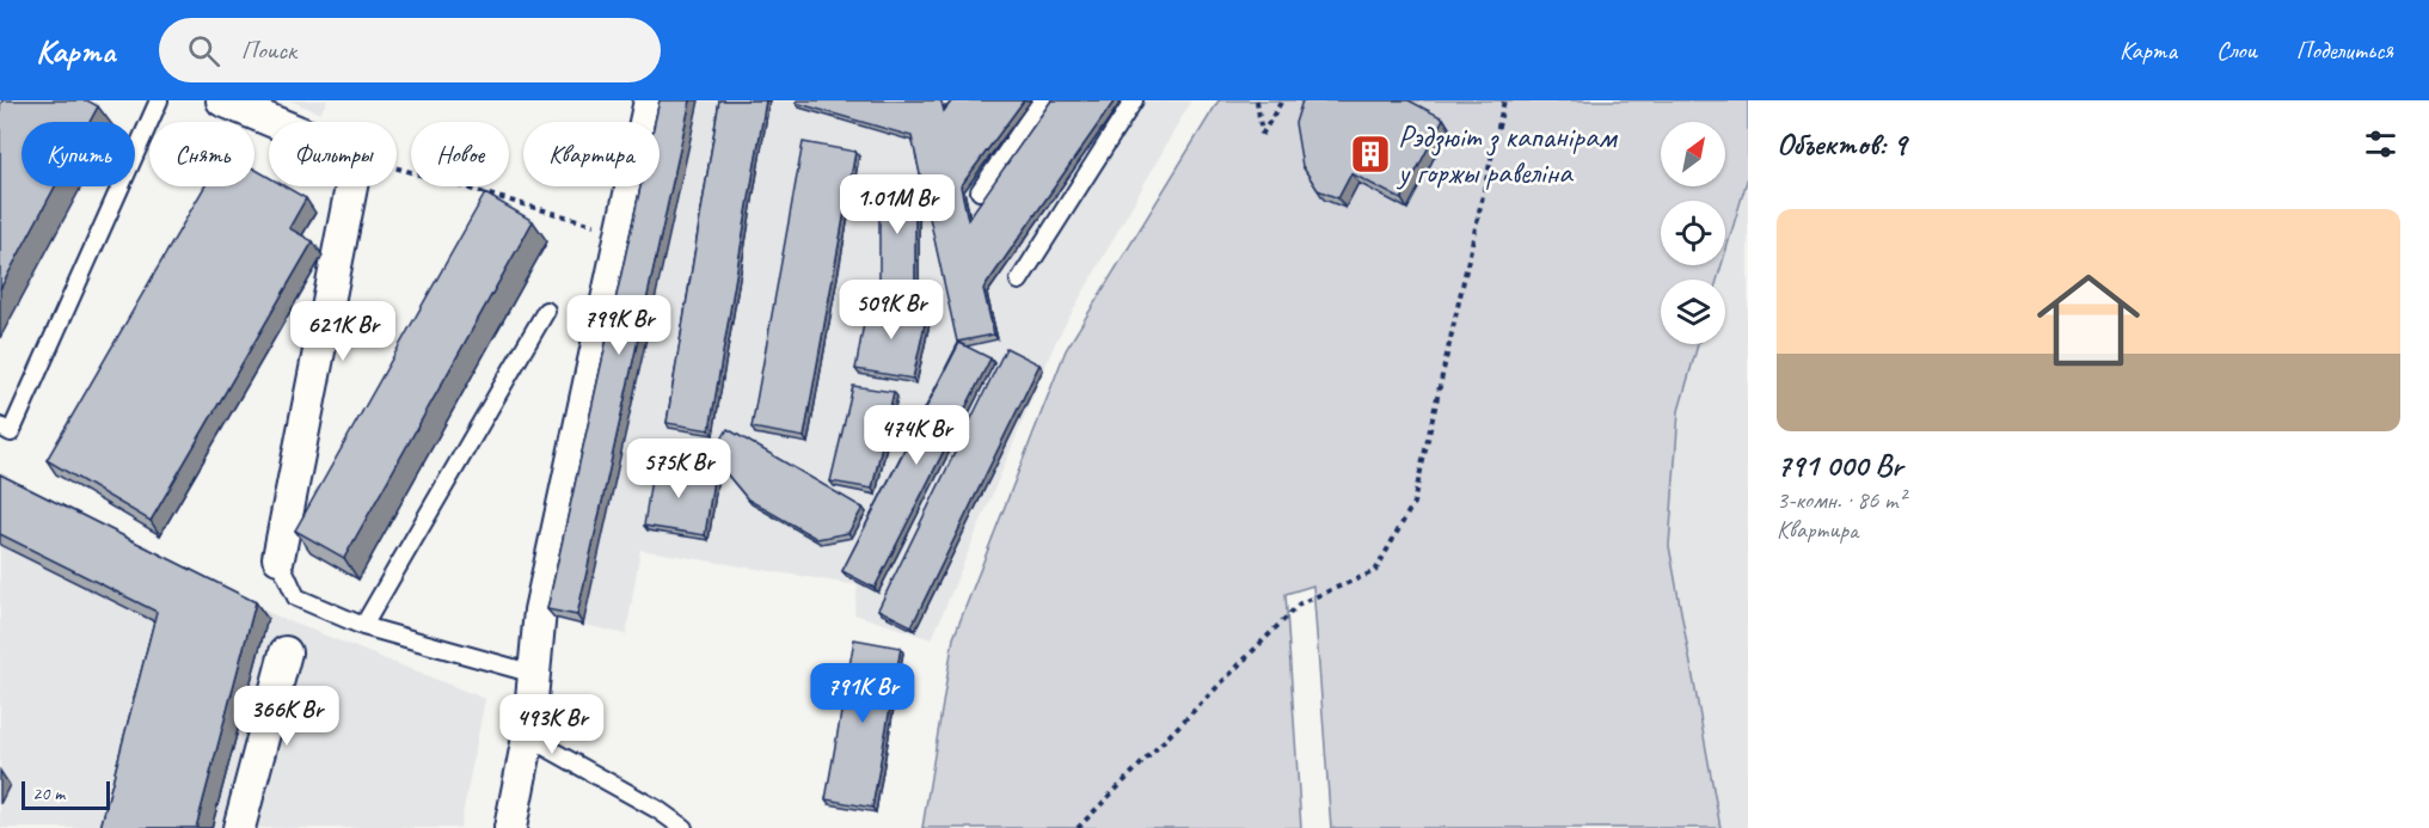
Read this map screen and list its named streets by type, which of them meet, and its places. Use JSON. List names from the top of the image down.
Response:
{
  "places": {
    "building": ["Рэдзюіт з капанірам у горжы равеліна"]
  },
  "scale_bar": "20 m",
  "north": "top right",
  "page": {
    "header": "Карта",
    "search": "Поиск",
    "nav": ["Карта", "Слои", "Поделиться"],
    "heading": "Объектов: 9",
    "chip": [
      "Купить",
      "Снять",
      "Фильтры",
      "Новое",
      "Квартира"
    ],
    "price": [
      "1.01M Br",
      "509K Br",
      "799K Br",
      "621K Br",
      "474K Br",
      "575K Br",
      "791K Br",
      "366K Br",
      "493K Br"
    ],
    "list": [
      {
        "name": "791 000 Br",
        "note": "3-комн. · 86 m² · Квартира"
      }
    ],
    "scale": "20 m"
  }
}
